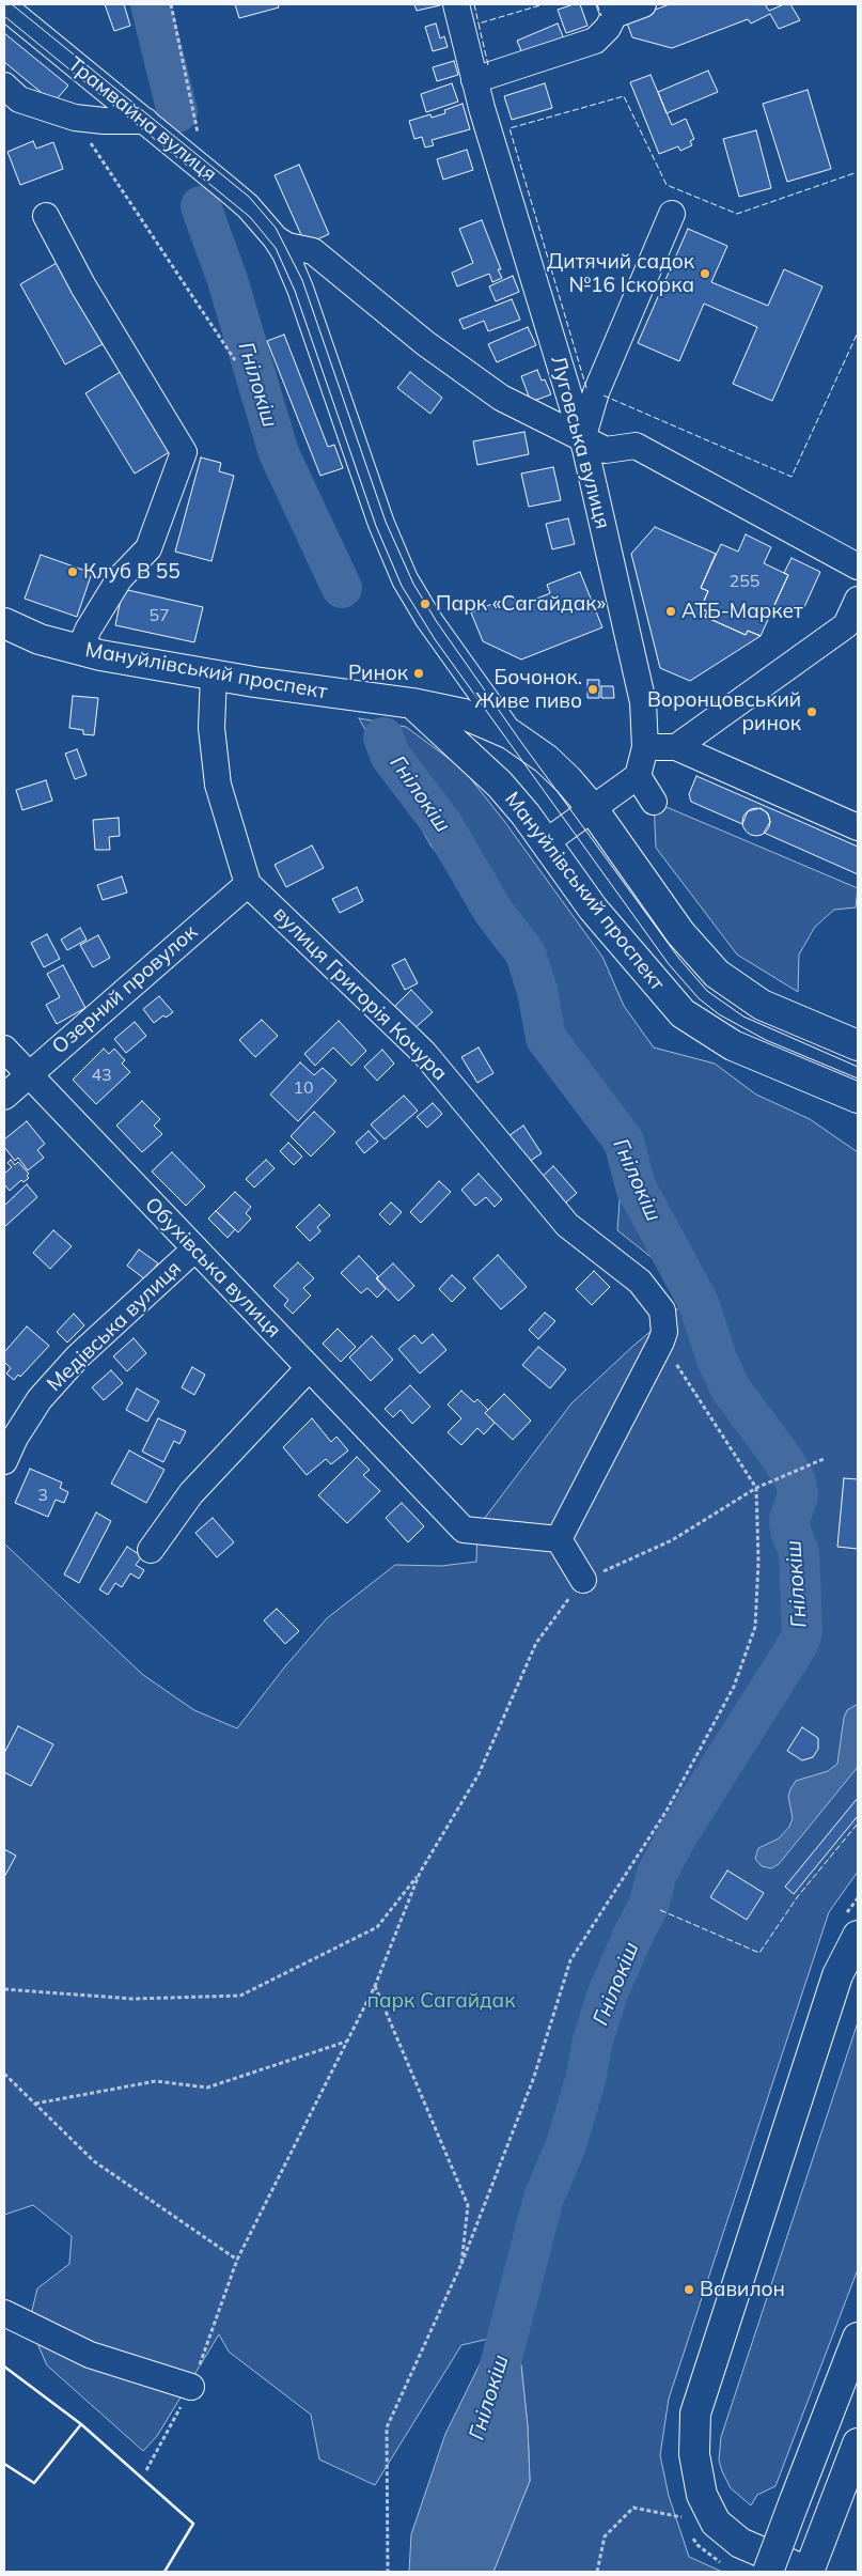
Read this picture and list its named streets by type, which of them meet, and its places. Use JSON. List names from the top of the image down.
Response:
{
  "streets": {
    "main road": ["Мануйлівський проспект"],
    "street": [
      "Трамвайна вулиця",
      "Луговська вулиця",
      "Озерний провулок",
      "вулиця Григорія Кочура",
      "Обухівська вулиця",
      "Медівська вулиця"
    ]
  },
  "crossings": [
    ["Мануйлівський проспект", "вулиця Григорія Кочура"],
    ["Озерний провулок", "вулиця Григорія Кочура"],
    ["Озерний провулок", "Обухівська вулиця"],
    ["Обухівська вулиця", "Медівська вулиця"]
  ],
  "water": ["Гнілокіш"],
  "parks": ["парк Сагайдак"],
  "places": [
    "Дитячий садок №16 Іскорка",
    "Клуб В 55",
    "Парк «Сагайдак»",
    "АТБ-Маркет",
    "Ринок",
    "Бочонок. Живе пиво",
    "Воронцовський ринок",
    "Вавилон"
  ],
  "house_numbers": [
    "255",
    "57",
    "43",
    "10",
    "3"
  ]
}
